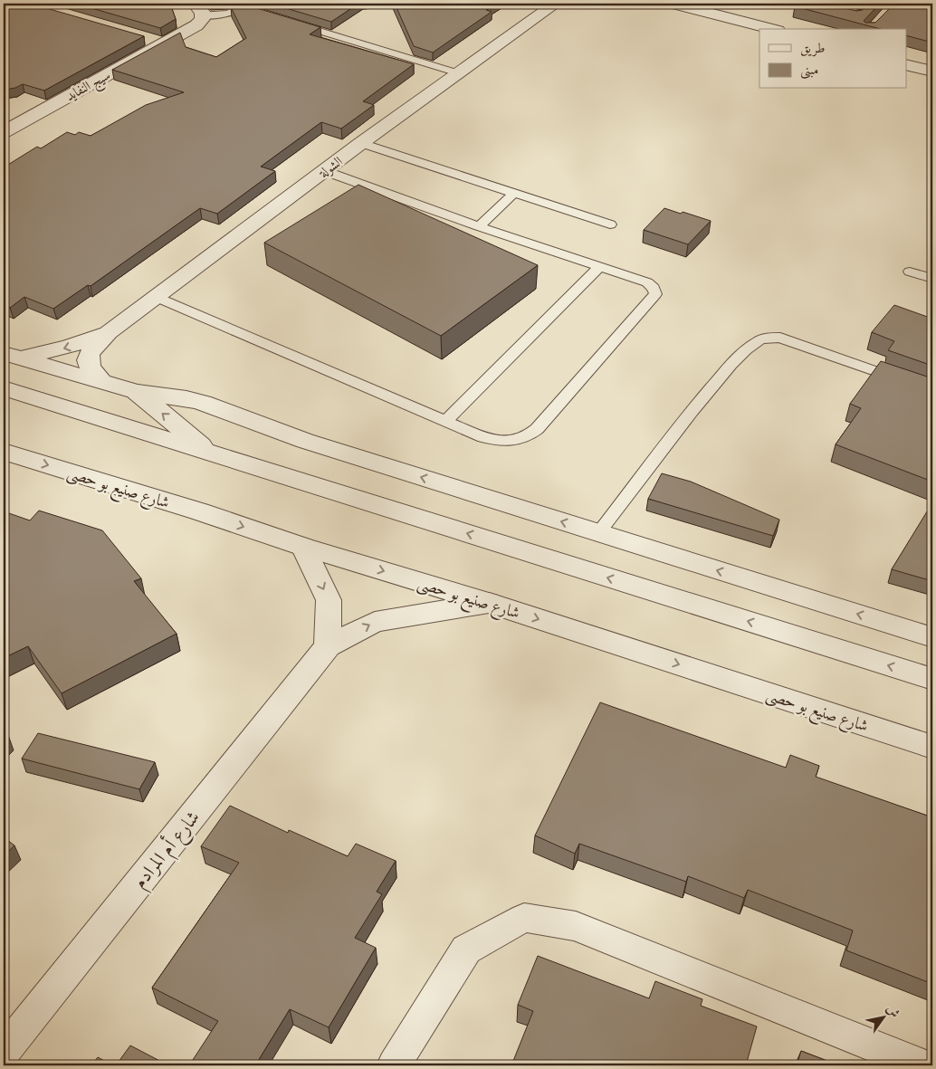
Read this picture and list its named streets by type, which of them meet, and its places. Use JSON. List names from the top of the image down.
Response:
{
  "streets": {
    "street": [
      "سيج النفايد",
      "الشولة",
      "شارع صنيع بو حصى",
      "شارع أم المرادم"
    ]
  },
  "crossings": [
    ["شارع صنيع بو حصى", "شارع أم المرادم"]
  ],
  "legend": ["طريق", "مبنى"],
  "north": "top right"
}
